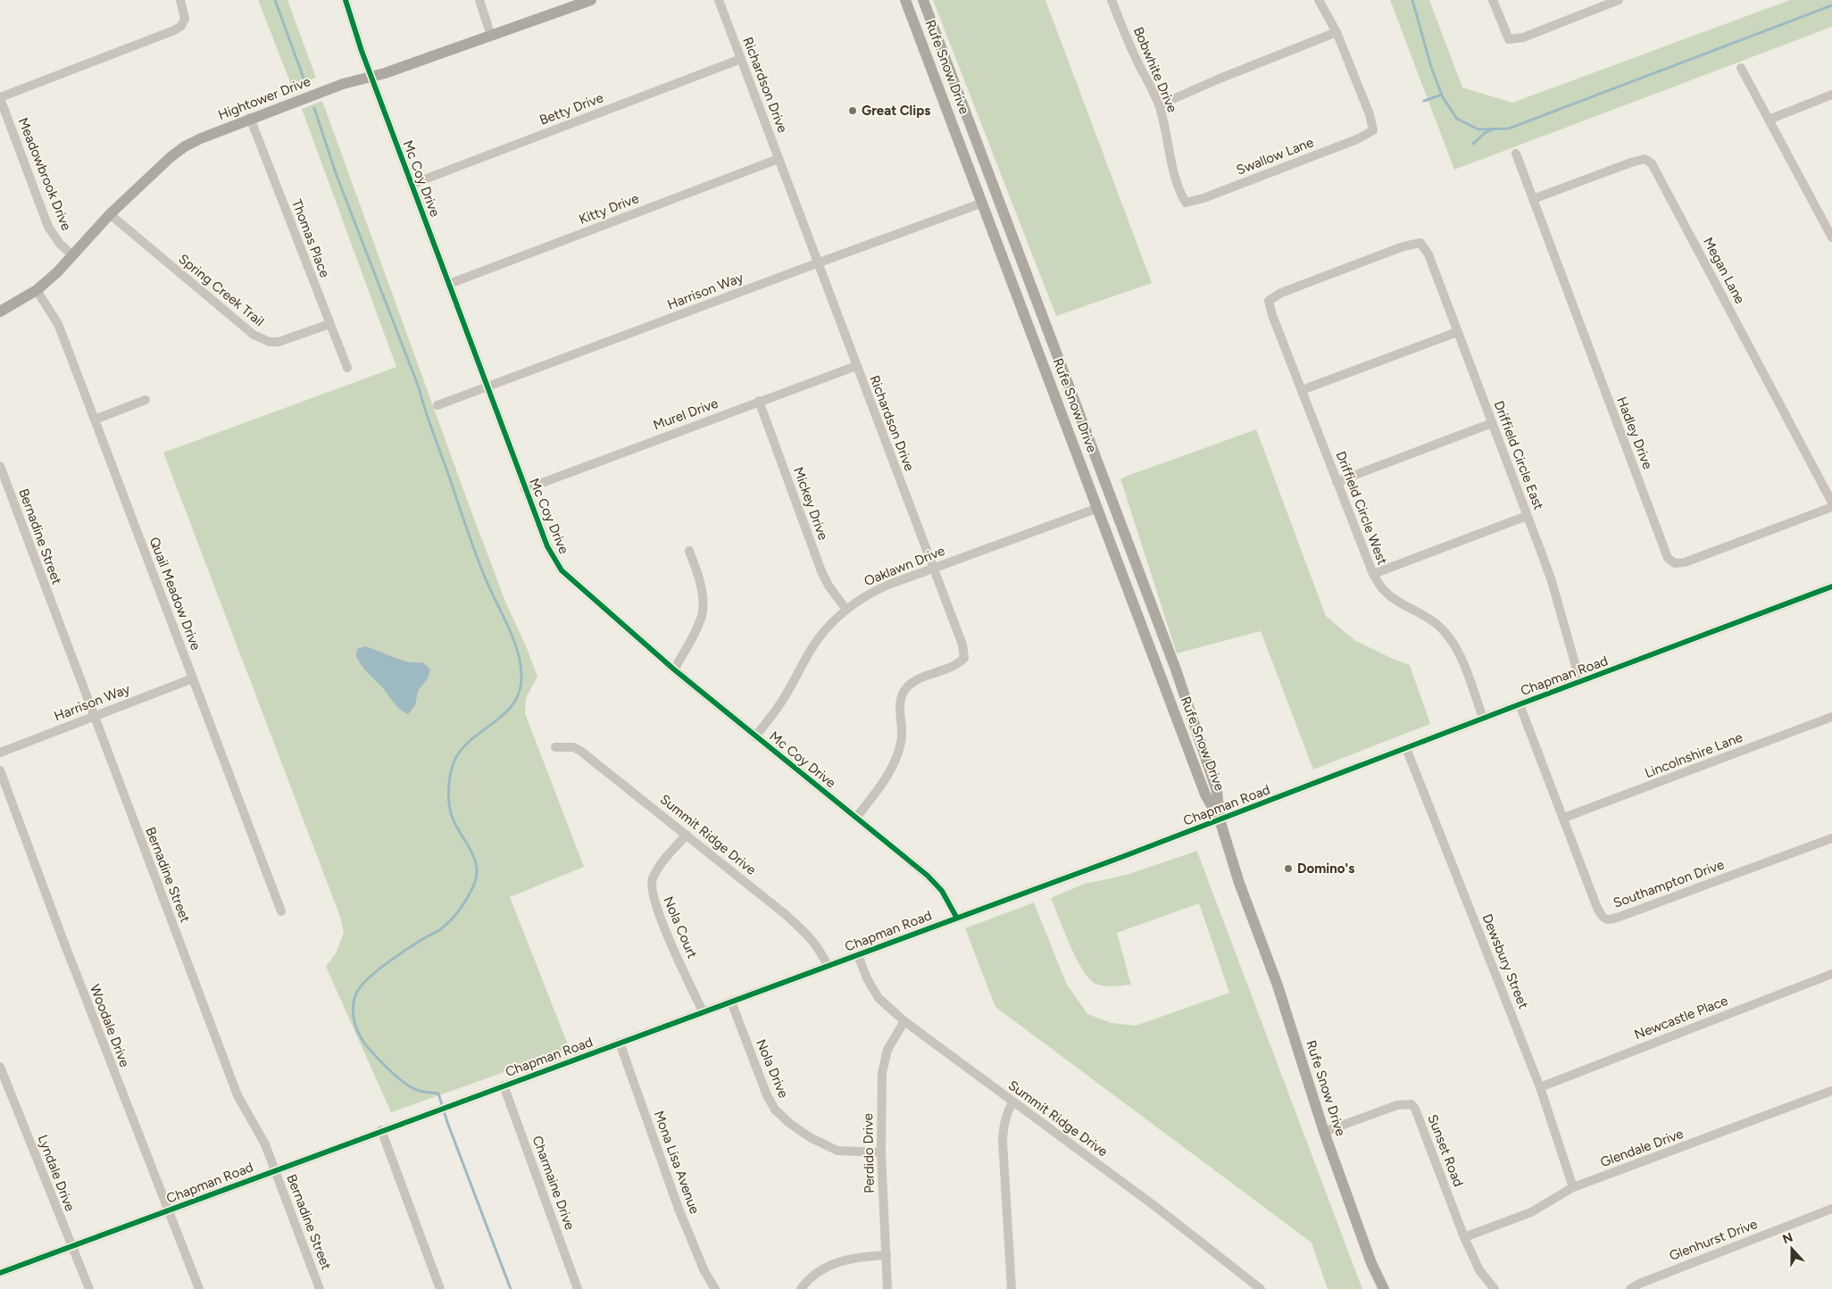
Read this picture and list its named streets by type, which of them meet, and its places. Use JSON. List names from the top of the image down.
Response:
{
  "streets": {
    "main road": ["Rufe Snow Drive", "Hightower Drive"],
    "street": [
      "Bobwhite Drive",
      "Richardson Drive",
      "Betty Drive",
      "Swallow Lane",
      "Meadowbrook Drive",
      "Mc Coy Drive",
      "Kitty Drive",
      "Thomas Place",
      "Megan Lane",
      "Spring Creek Trail",
      "Harrison Way",
      "Murel Drive",
      "Hadley Drive",
      "Driffield Circle East",
      "Mickey Drive",
      "Driffield Circle West",
      "Bernadine Street",
      "Oaklawn Drive",
      "Quail Meadow Drive",
      "Chapman Road",
      "Lincolnshire Lane",
      "Summit Ridge Drive",
      "Southampton Drive",
      "Nola Court",
      "Dewsbury Street",
      "Newcastle Place",
      "Woodale Drive",
      "Nola Drive",
      "Glendale Drive",
      "Sunset Road",
      "Perdido Drive",
      "Mona Lisa Avenue",
      "Lyndale Drive",
      "Charmaine Drive",
      "Glenhurst Drive"
    ]
  },
  "crossings": [
    ["Rufe Snow Drive", "Harrison Way"],
    ["Rufe Snow Drive", "Oaklawn Drive"],
    ["Rufe Snow Drive", "Chapman Road"],
    ["Rufe Snow Drive", "Sunset Road"],
    ["Bobwhite Drive", "Swallow Lane"],
    ["Richardson Drive", "Betty Drive"],
    ["Richardson Drive", "Mc Coy Drive"],
    ["Richardson Drive", "Kitty Drive"],
    ["Richardson Drive", "Harrison Way"],
    ["Richardson Drive", "Murel Drive"],
    ["Richardson Drive", "Oaklawn Drive"],
    ["Hightower Drive", "Meadowbrook Drive"],
    ["Hightower Drive", "Mc Coy Drive"],
    ["Hightower Drive", "Thomas Place"],
    ["Hightower Drive", "Spring Creek Trail"],
    ["Hightower Drive", "Quail Meadow Drive"],
    ["Betty Drive", "Mc Coy Drive"],
    ["Mc Coy Drive", "Kitty Drive"],
    ["Mc Coy Drive", "Harrison Way"],
    ["Mc Coy Drive", "Murel Drive"],
    ["Mc Coy Drive", "Oaklawn Drive"],
    ["Mc Coy Drive", "Chapman Road"],
    ["Thomas Place", "Spring Creek Trail"],
    ["Megan Lane", "Hadley Drive"],
    ["Harrison Way", "Bernadine Street"],
    ["Harrison Way", "Quail Meadow Drive"],
    ["Murel Drive", "Mickey Drive"],
    ["Driffield Circle East", "Driffield Circle West"],
    ["Driffield Circle East", "Chapman Road"],
    ["Mickey Drive", "Oaklawn Drive"],
    ["Driffield Circle West", "Chapman Road"],
    ["Bernadine Street", "Chapman Road"],
    ["Chapman Road", "Summit Ridge Drive"],
    ["Chapman Road", "Southampton Drive"],
    ["Chapman Road", "Nola Court"],
    ["Chapman Road", "Dewsbury Street"],
    ["Chapman Road", "Woodale Drive"],
    ["Chapman Road", "Nola Drive"],
    ["Chapman Road", "Mona Lisa Avenue"],
    ["Chapman Road", "Lyndale Drive"],
    ["Chapman Road", "Charmaine Drive"],
    ["Lincolnshire Lane", "Southampton Drive"],
    ["Summit Ridge Drive", "Nola Court"],
    ["Summit Ridge Drive", "Perdido Drive"],
    ["Dewsbury Street", "Newcastle Place"],
    ["Dewsbury Street", "Glendale Drive"],
    ["Nola Drive", "Perdido Drive"],
    ["Glendale Drive", "Sunset Road"]
  ],
  "places": ["Great Clips", "Domino's"],
  "north": "top"
}
